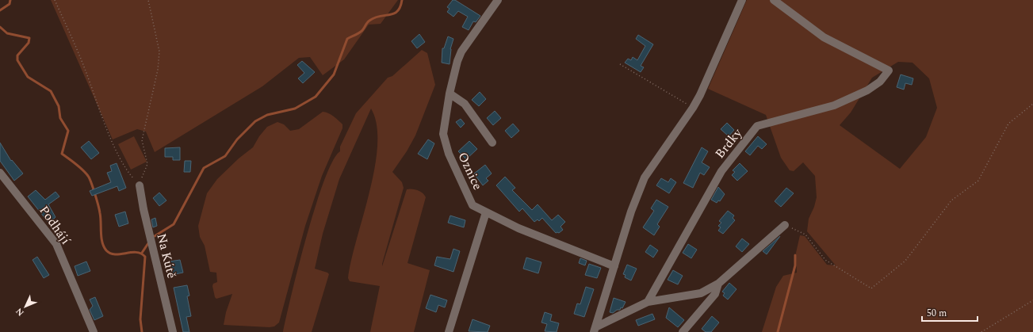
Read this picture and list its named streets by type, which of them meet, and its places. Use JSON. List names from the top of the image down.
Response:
{
  "streets": {
    "street": [
      "Brdky",
      "Oznice",
      "Podhájí",
      "Na Kútě"
    ]
  },
  "scale_bar": "50 m",
  "north": "bottom left"
}
